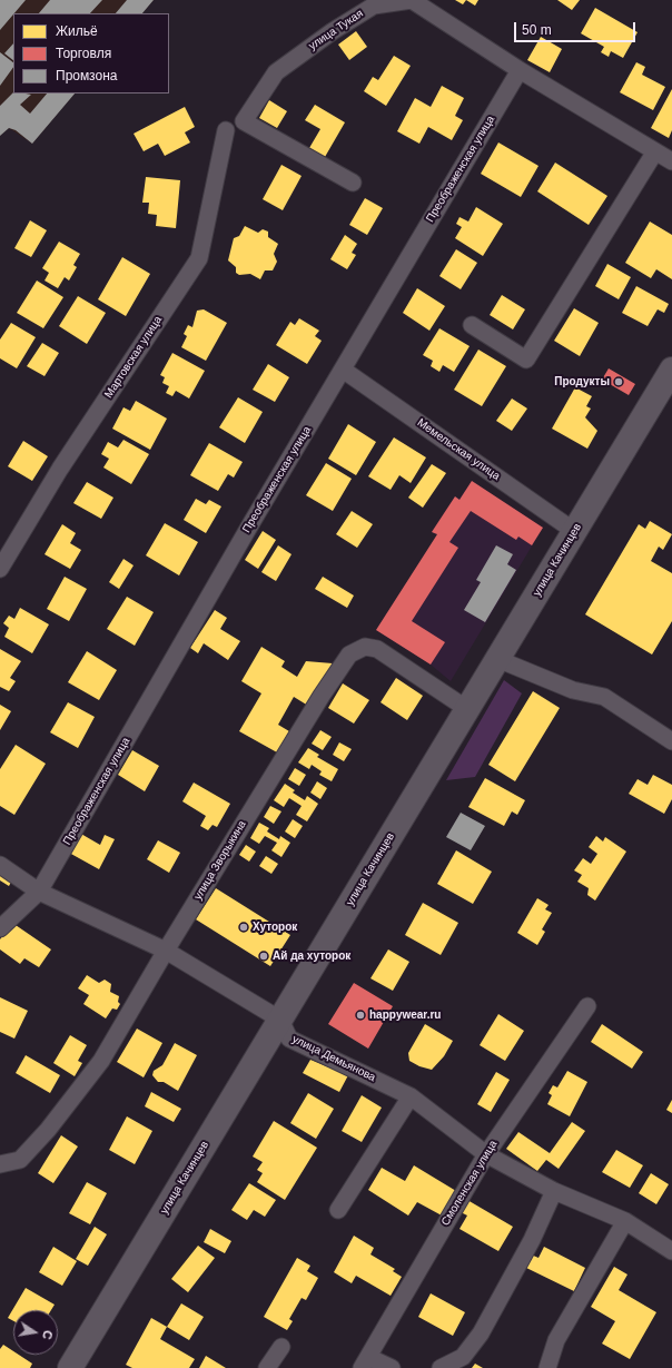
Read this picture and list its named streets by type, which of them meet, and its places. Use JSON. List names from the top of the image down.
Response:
{
  "streets": {
    "main road": ["улица Качинцев"],
    "street": [
      "улица Тукая",
      "Преображенская улица",
      "Мартовская улица",
      "Мемельская улица",
      "улица Зворыкина",
      "улица Демьянова",
      "Смоленская улица"
    ]
  },
  "crossings": [
    ["улица Тукая", "Преображенская улица"],
    ["Преображенская улица", "Мемельская улица"],
    ["Мемельская улица", "улица Качинцев"],
    ["улица Качинцев", "улица Зворыкина"],
    ["улица Качинцев", "улица Демьянова"],
    ["улица Демьянова", "Смоленская улица"]
  ],
  "places": [
    "Продукты",
    "Хуторок",
    "Ай да хуторок",
    "happywear.ru"
  ],
  "legend": ["Жильё", "Торговля", "Промзона"],
  "scale_bar": "50 m",
  "north": "right"
}
